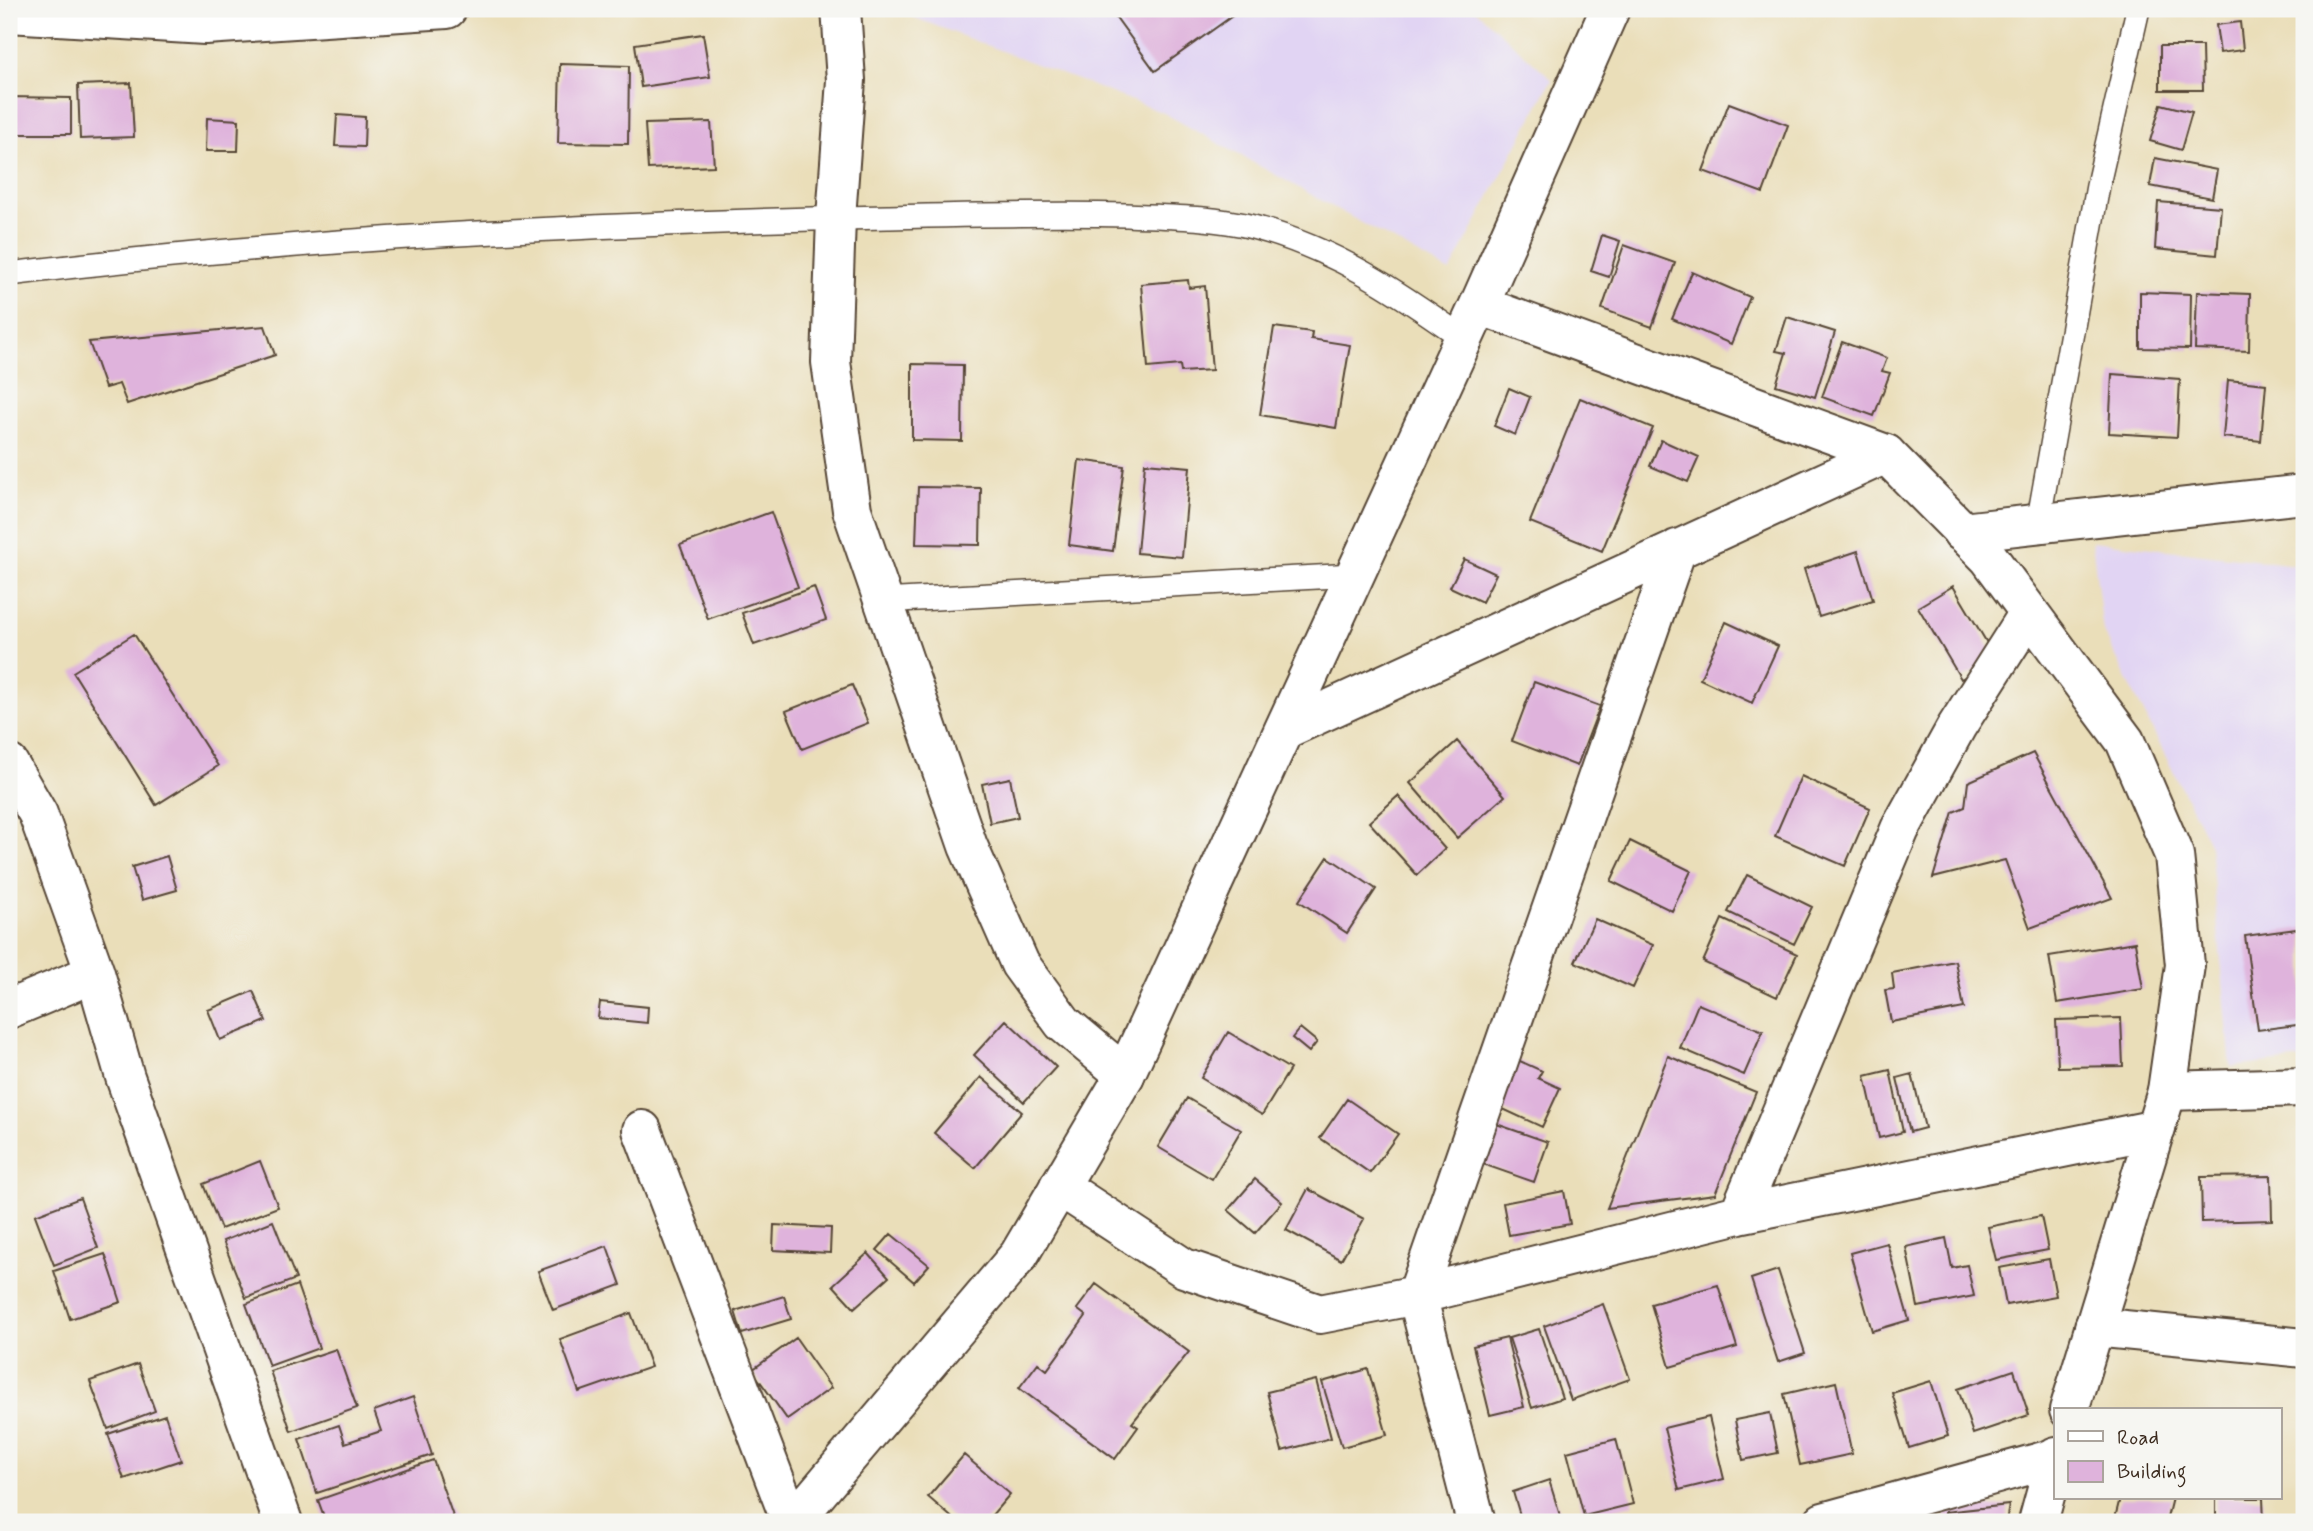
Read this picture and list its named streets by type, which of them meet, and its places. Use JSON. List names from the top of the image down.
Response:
{
  "legend": ["Road", "Building"]
}
